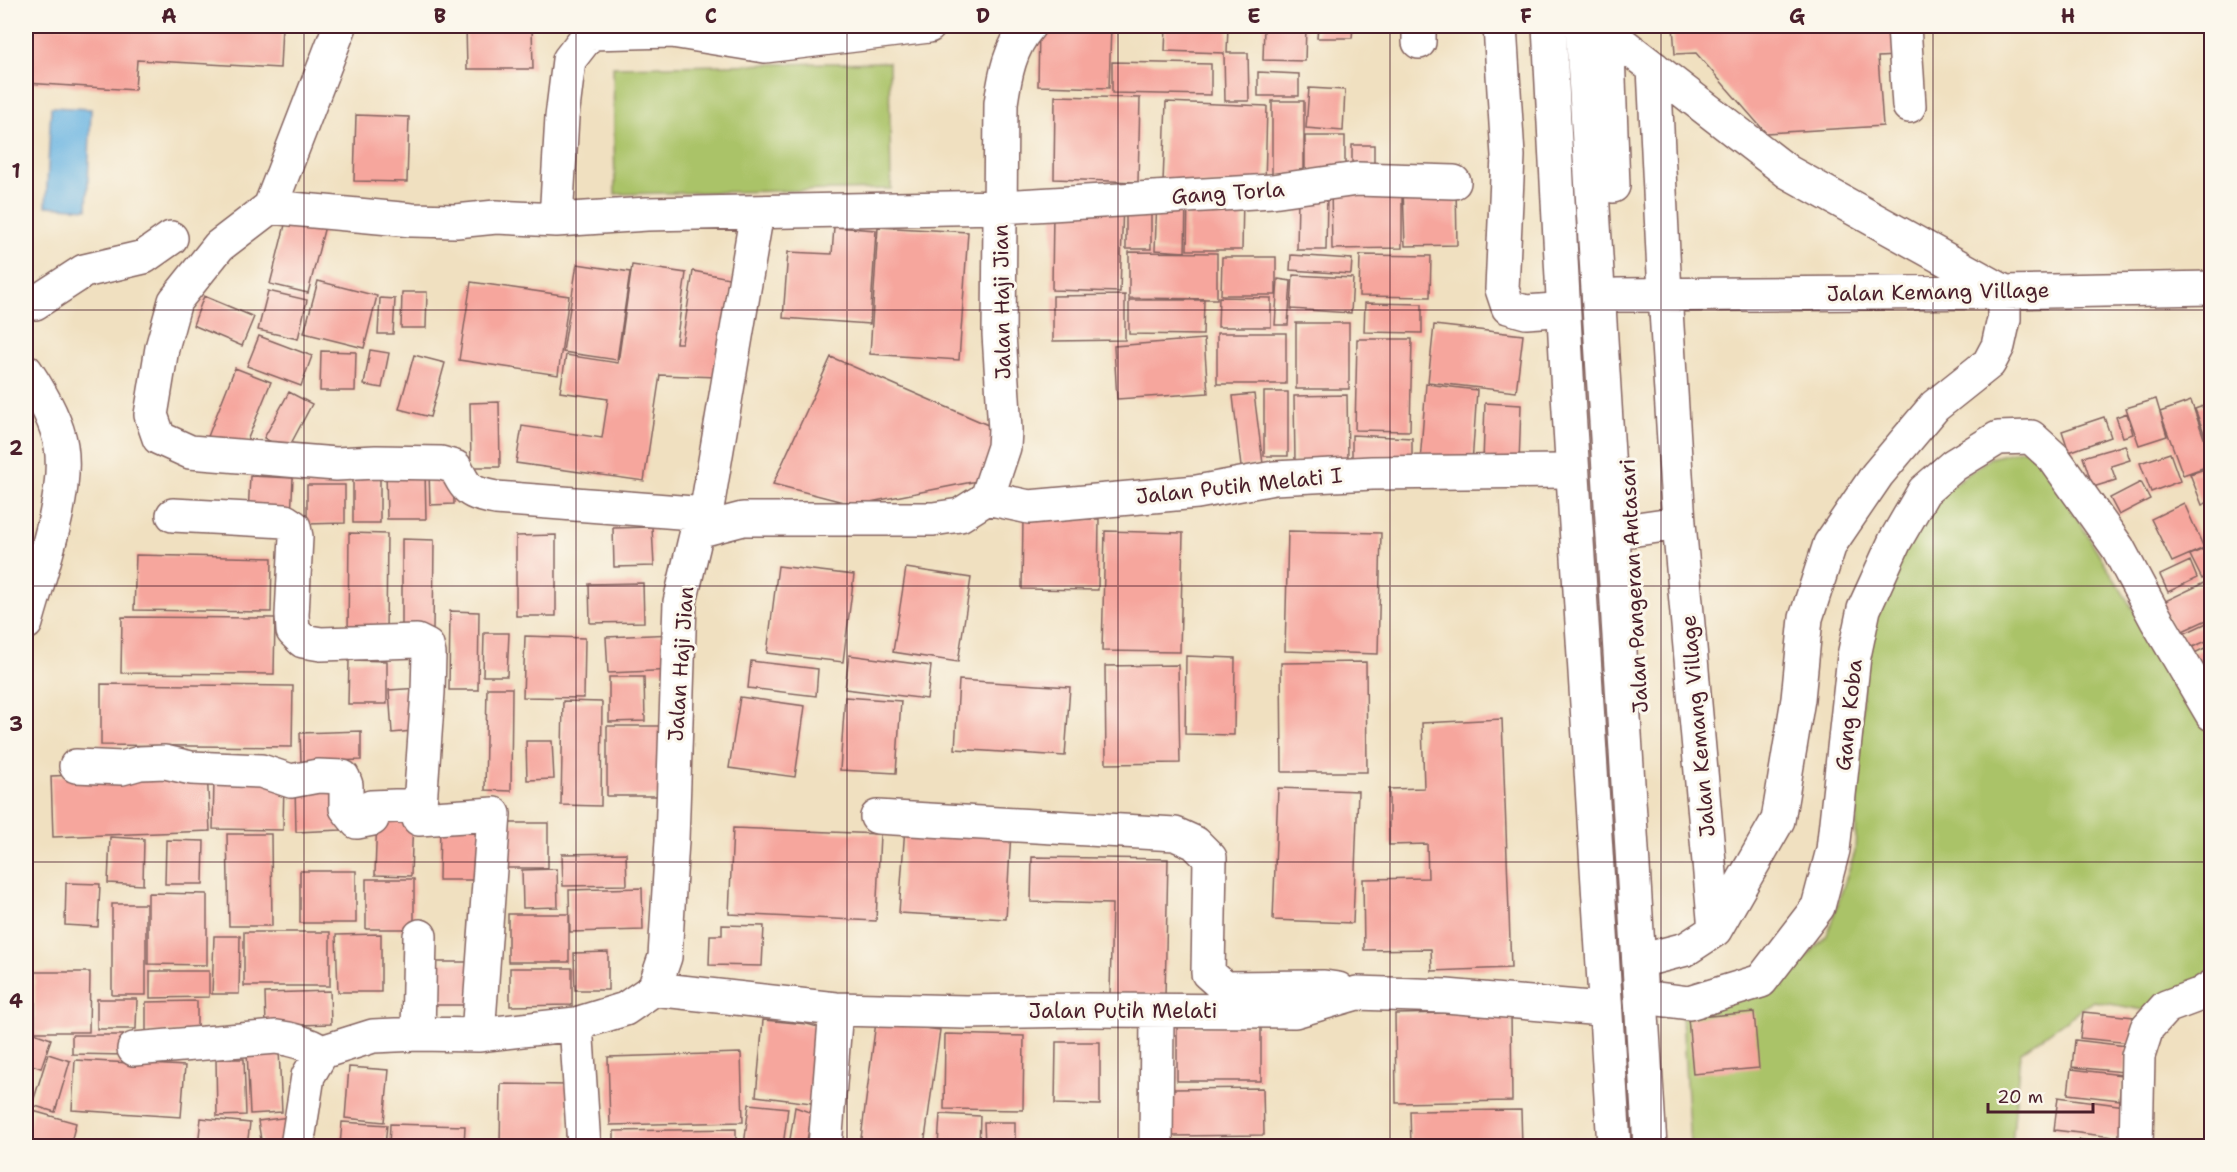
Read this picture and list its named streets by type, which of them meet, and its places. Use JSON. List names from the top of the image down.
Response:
{
  "streets": {
    "street": [
      "Gang Torla",
      "Jalan Kemang Village",
      "Jalan Haji Jian",
      "Jalan Putih Melati I",
      "Jalan Pangeran Antasari",
      "Gang Koba",
      "Jalan Putih Melati"
    ]
  },
  "crossings": [
    ["Gang Torla", "Jalan Haji Jian"],
    ["Jalan Kemang Village", "Jalan Pangeran Antasari"],
    ["Jalan Haji Jian", "Jalan Putih Melati I"],
    ["Jalan Haji Jian", "Jalan Putih Melati"],
    ["Jalan Pangeran Antasari", "Gang Koba"]
  ],
  "scale_bar": "20 m",
  "grid": {
    "columns": [
      "A",
      "B",
      "C",
      "D",
      "E",
      "F",
      "G",
      "H"
    ],
    "rows": [
      "1",
      "2",
      "3",
      "4"
    ]
  }
}
